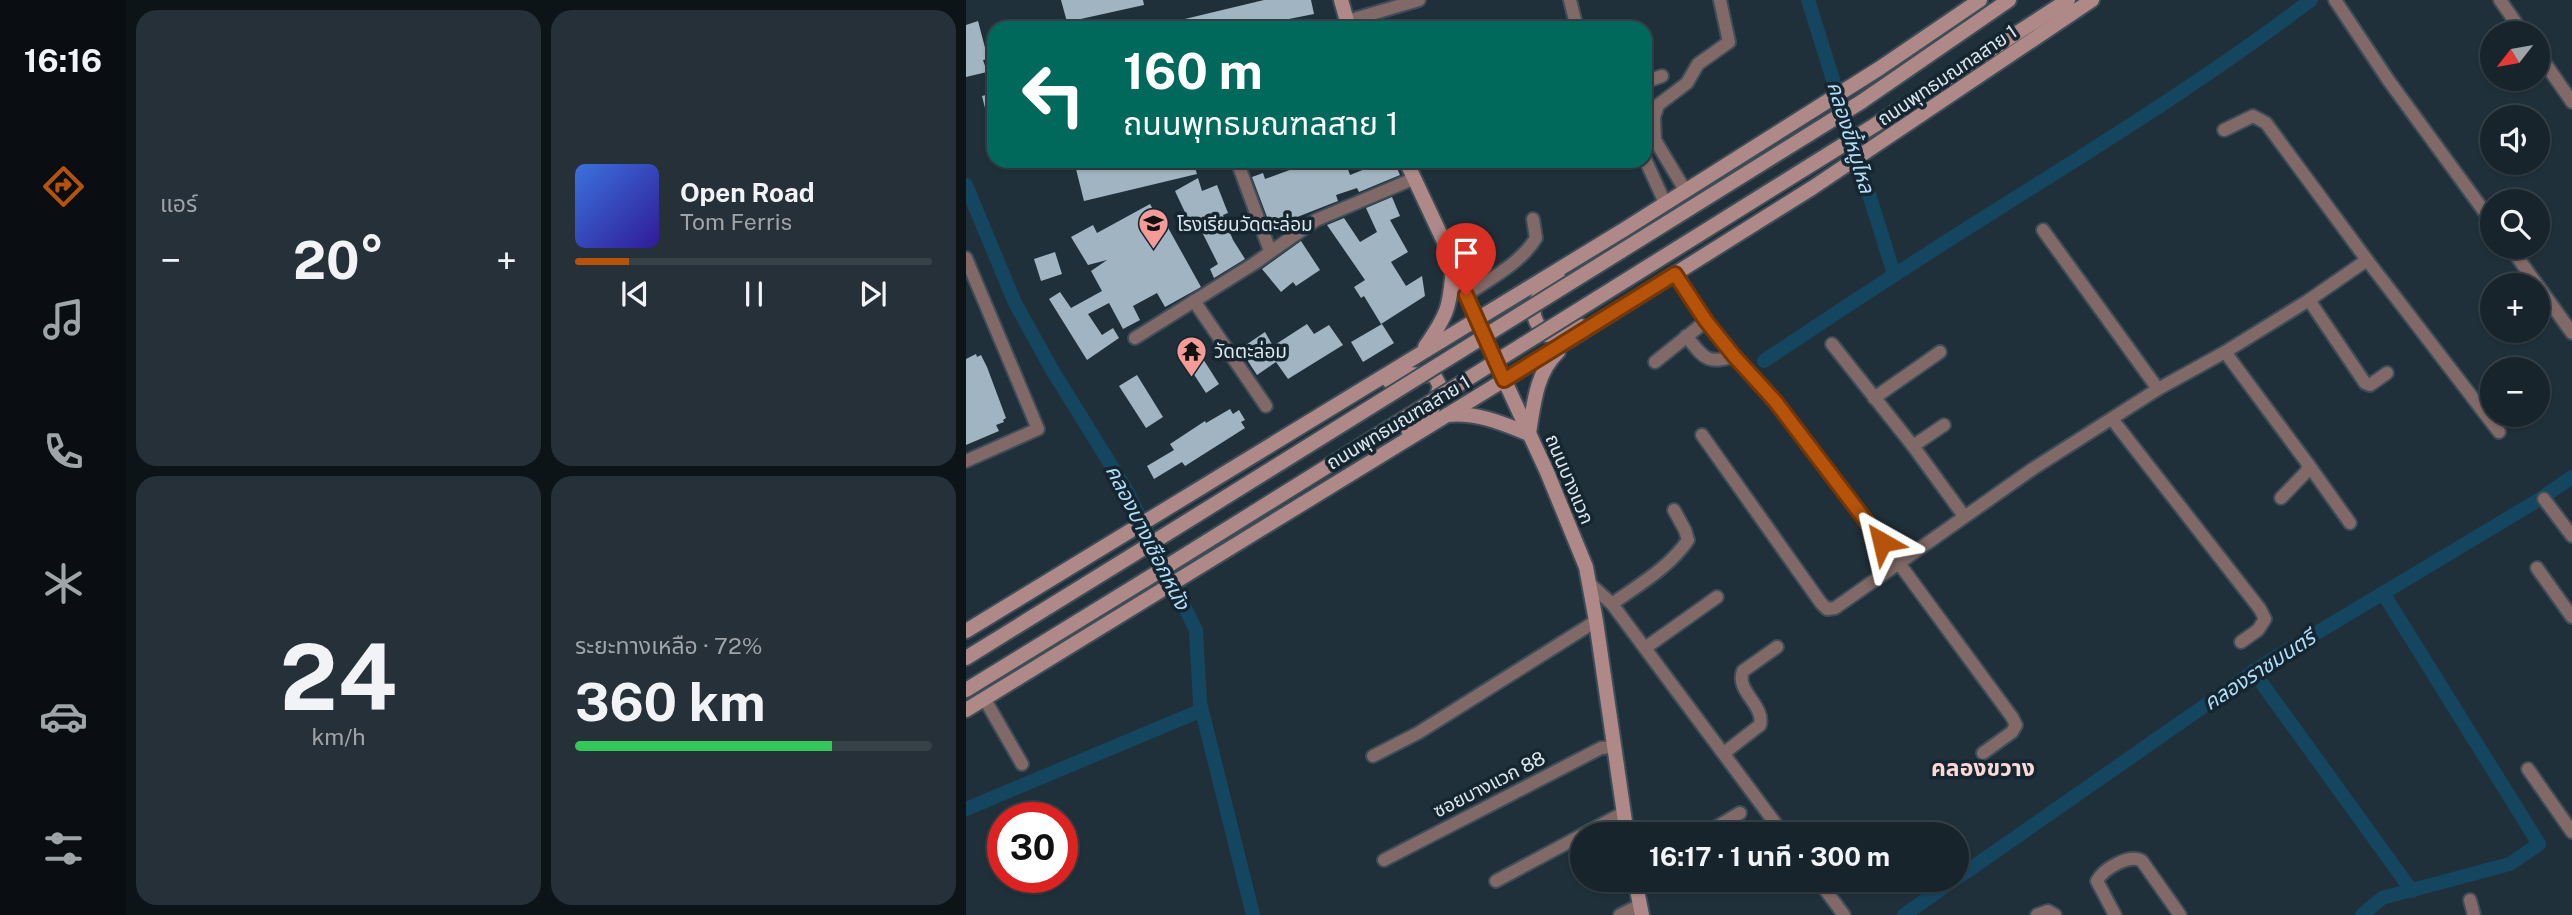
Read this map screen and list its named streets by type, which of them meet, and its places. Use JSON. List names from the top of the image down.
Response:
{
  "streets": {
    "main road": ["ถนนพุทธมณฑลสาย 1", "ถนนบางแวก"],
    "street": ["ซอยบางแวก 88"]
  },
  "crossings": [
    ["ถนนพุทธมณฑลสาย 1", "ถนนบางแวก"],
    ["ถนนบางแวก", "ซอยบางแวก 88"]
  ],
  "districts": ["คลองขวาง"],
  "water": ["คลองขี้หมูไหล", "คลองบางเชือกหนัง", "คลองราชมนตรี"],
  "places": {
    "school or university": ["โรงเรียนวัดตะล่อม"],
    "temple": ["วัดตะล่อม"]
  },
  "north": "bottom left",
  "page": {
    "tabs": "16:16",
    "tile": [
      "แอร์",
      ["24", "km/h"],
      ["ระยะทางเหลือ · 72%", "360 km"]
    ],
    "map_buttons": ["+", "−"],
    "turn": ["160 m", "ถนนพุทธมณฑลสาย 1"],
    "song": ["Open Road", "Tom Ferris"],
    "heat": ["−", "20°", "+"],
    "limit": "30",
    "trip": "16:17 · 1 นาที · 300 m"
  }
}
